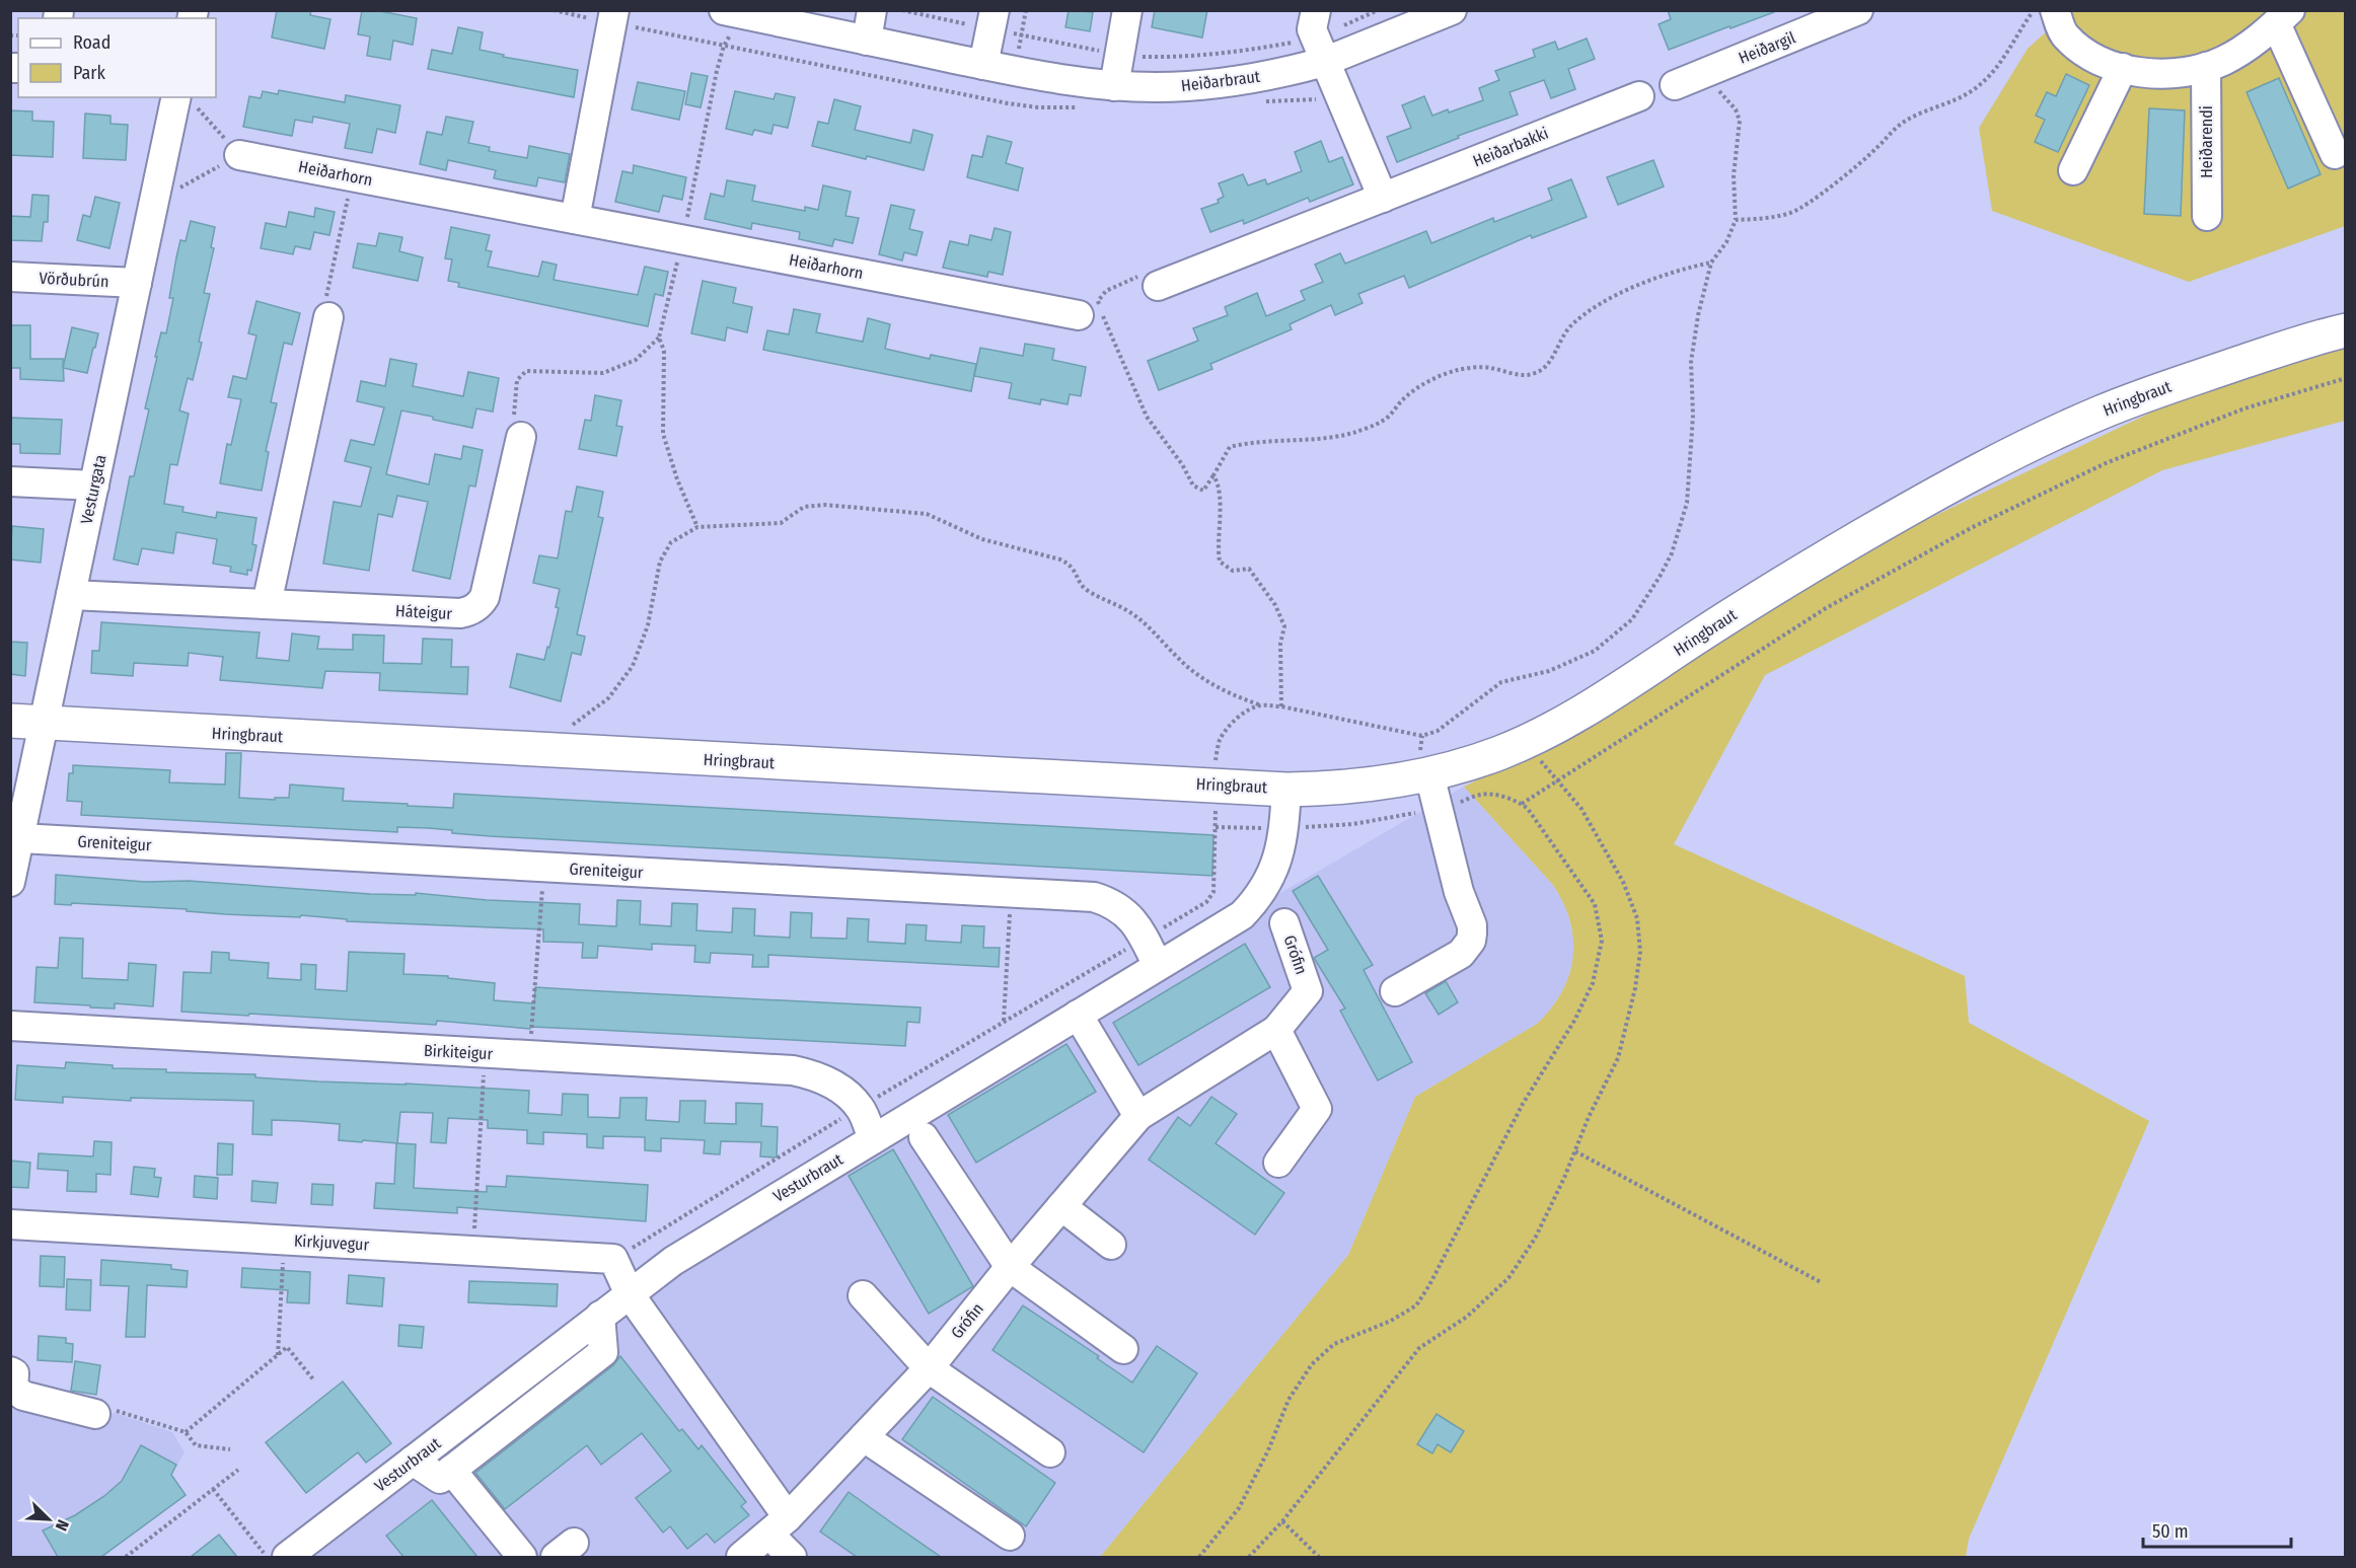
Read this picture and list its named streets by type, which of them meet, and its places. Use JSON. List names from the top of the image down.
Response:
{
  "streets": {
    "main road": ["Hringbraut"],
    "street": [
      "Heiðargil",
      "Heiðarbraut",
      "Heiðarendi",
      "Heiðarbakki",
      "Heiðarhorn",
      "Vörðubrún",
      "Vesturgata",
      "Háteigur",
      "Greniteigur",
      "Grófin",
      "Birkiteigur",
      "Vesturbraut",
      "Kirkjuvegur"
    ]
  },
  "crossings": [
    ["Vörðubrún", "Vesturgata"],
    ["Hringbraut", "Vesturgata"],
    ["Hringbraut", "Vesturbraut"],
    ["Vesturgata", "Háteigur"],
    ["Vesturgata", "Greniteigur"],
    ["Greniteigur", "Vesturbraut"],
    ["Birkiteigur", "Vesturbraut"]
  ],
  "legend": ["Road", "Park"],
  "scale_bar": "50 m",
  "north": "bottom right"
}
